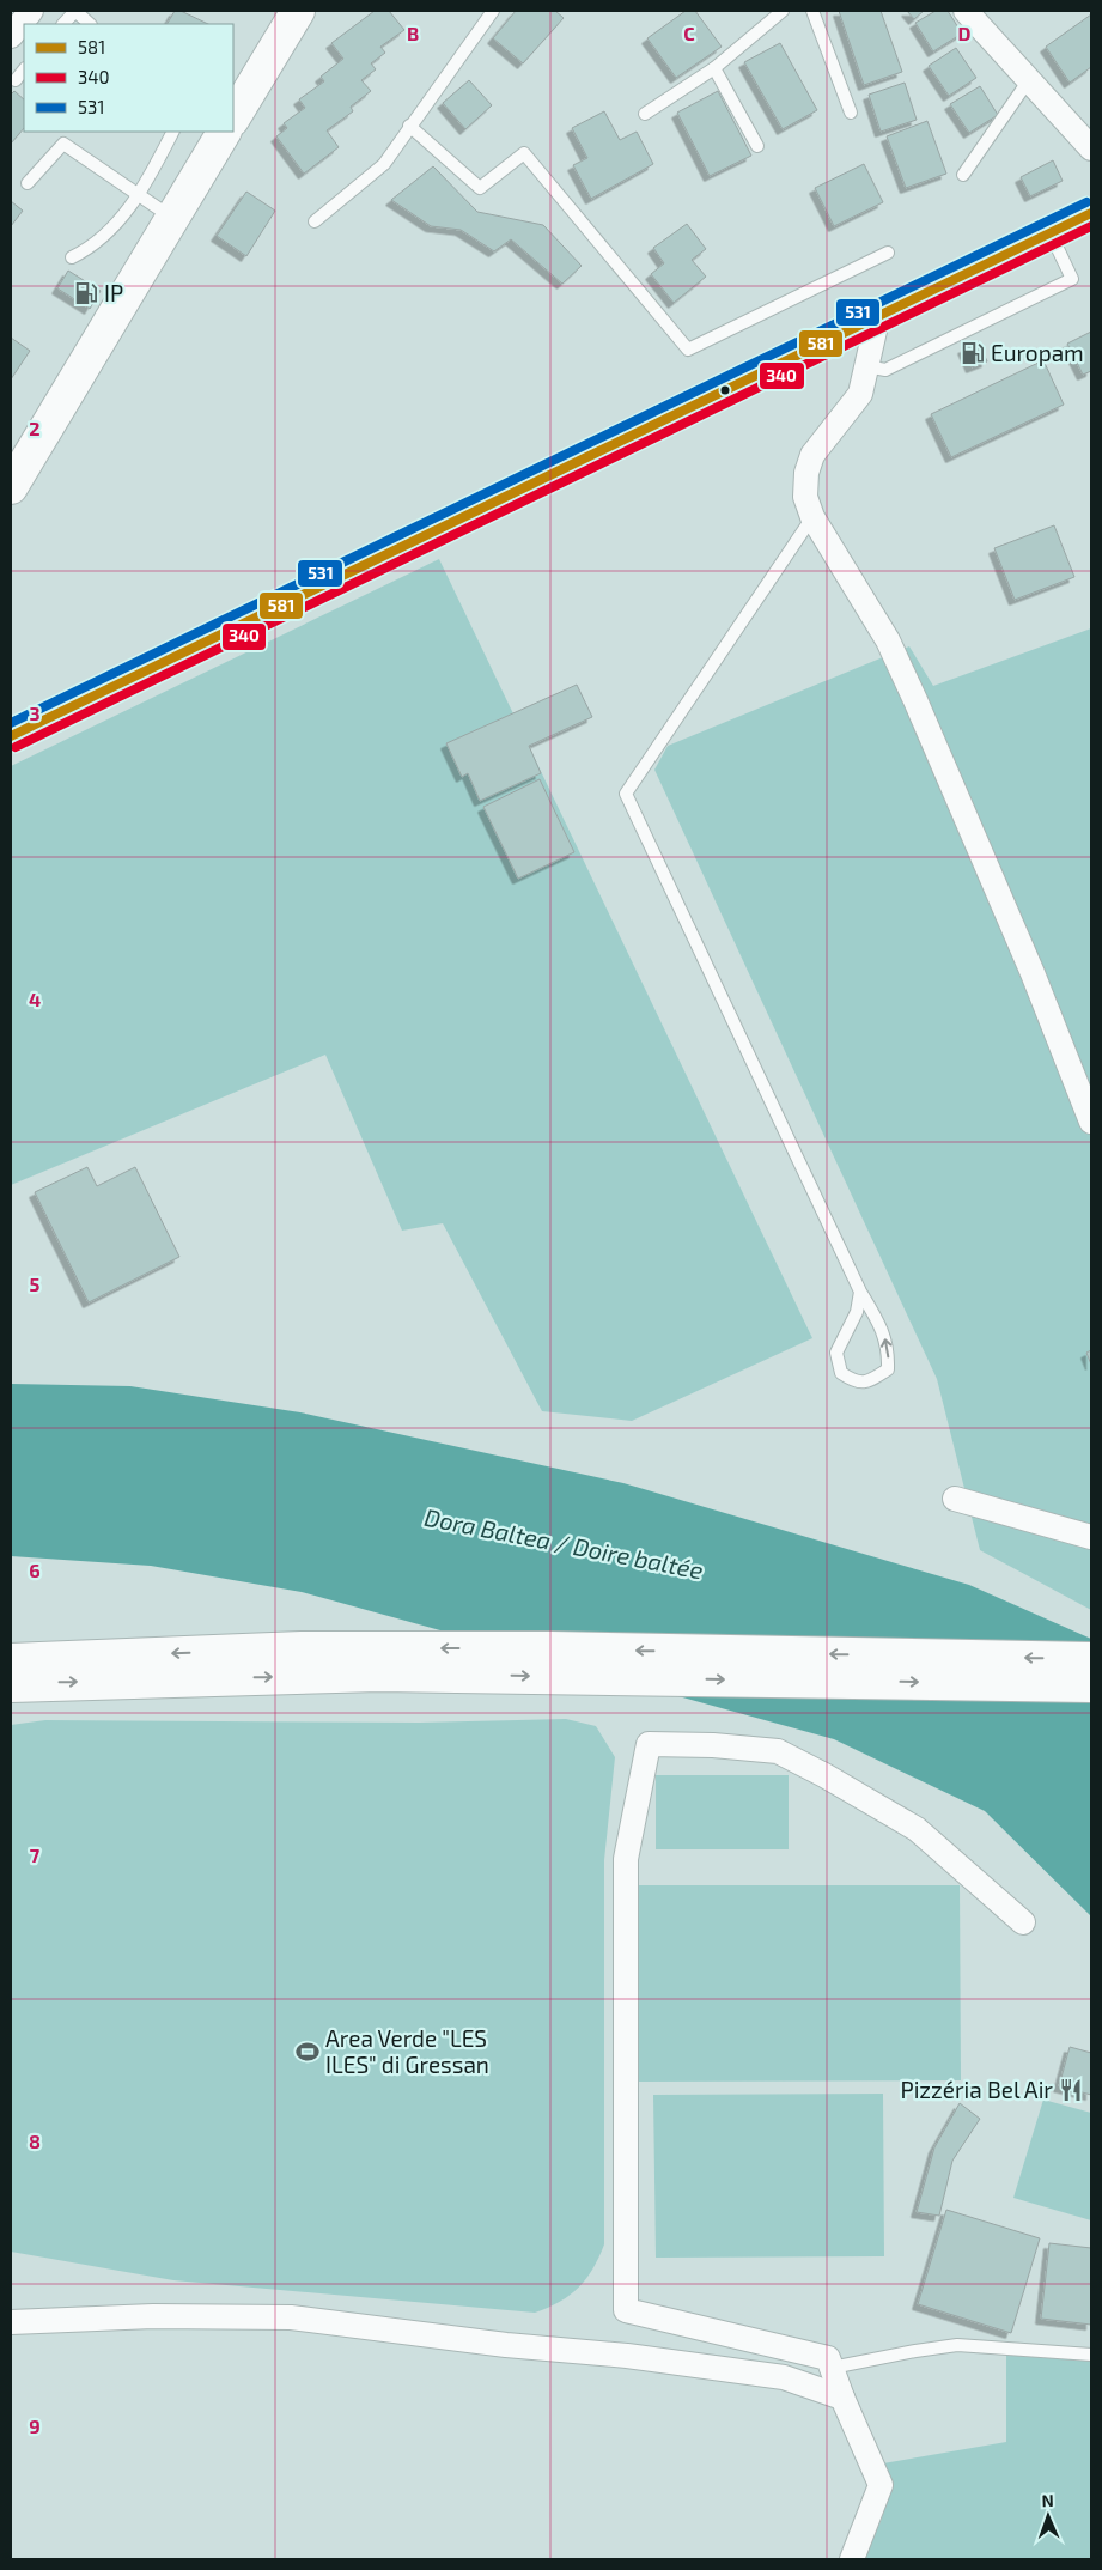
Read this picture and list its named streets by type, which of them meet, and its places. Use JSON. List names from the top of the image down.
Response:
{
  "water": ["Dora Baltea / Doire baltée"],
  "places": {
    "fuel station": ["IP", "Europam"],
    "sports": ["Area Verde \"LES ILES\" di Gressan"],
    "restaurant": ["Pizzéria Bel Air"]
  },
  "lines": ["transit line 531", "transit line 581", "transit line 340"],
  "legend": ["581", "340", "531"],
  "north": "top",
  "grid": {
    "columns": ["B", "C", "D"],
    "rows": [
      "2",
      "3",
      "4",
      "5",
      "6",
      "7",
      "8",
      "9"
    ]
  }
}
